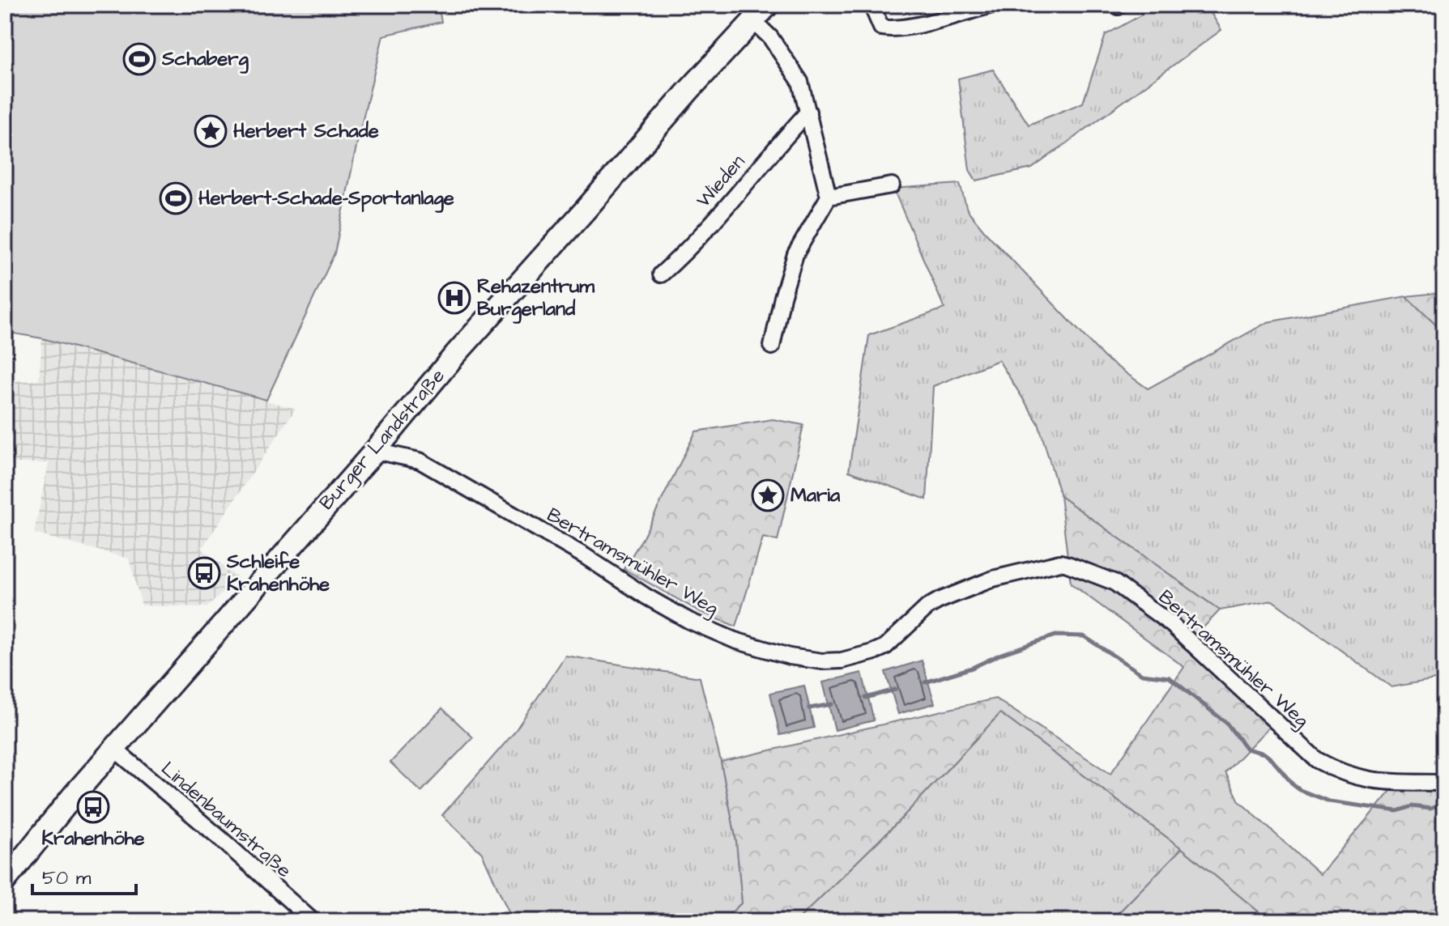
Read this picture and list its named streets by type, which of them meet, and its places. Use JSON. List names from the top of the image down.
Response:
{
  "streets": {
    "main road": ["Burger Landstraße"],
    "street": ["Wieden", "Bertramsmühler Weg", "Lindenbaumstraße"]
  },
  "crossings": [
    ["Burger Landstraße", "Bertramsmühler Weg"],
    ["Burger Landstraße", "Lindenbaumstraße"]
  ],
  "places": {
    "sports": ["Schaberg", "Herbert-Schade-Sportanlage"],
    "place": ["Herbert Schade", "Maria"],
    "hospital": ["Rehazentrum Burgerland"],
    "bus stop": ["Schleife Krahenhöhe", "Krahenhöhe"]
  },
  "scale_bar": "50 m"
}
